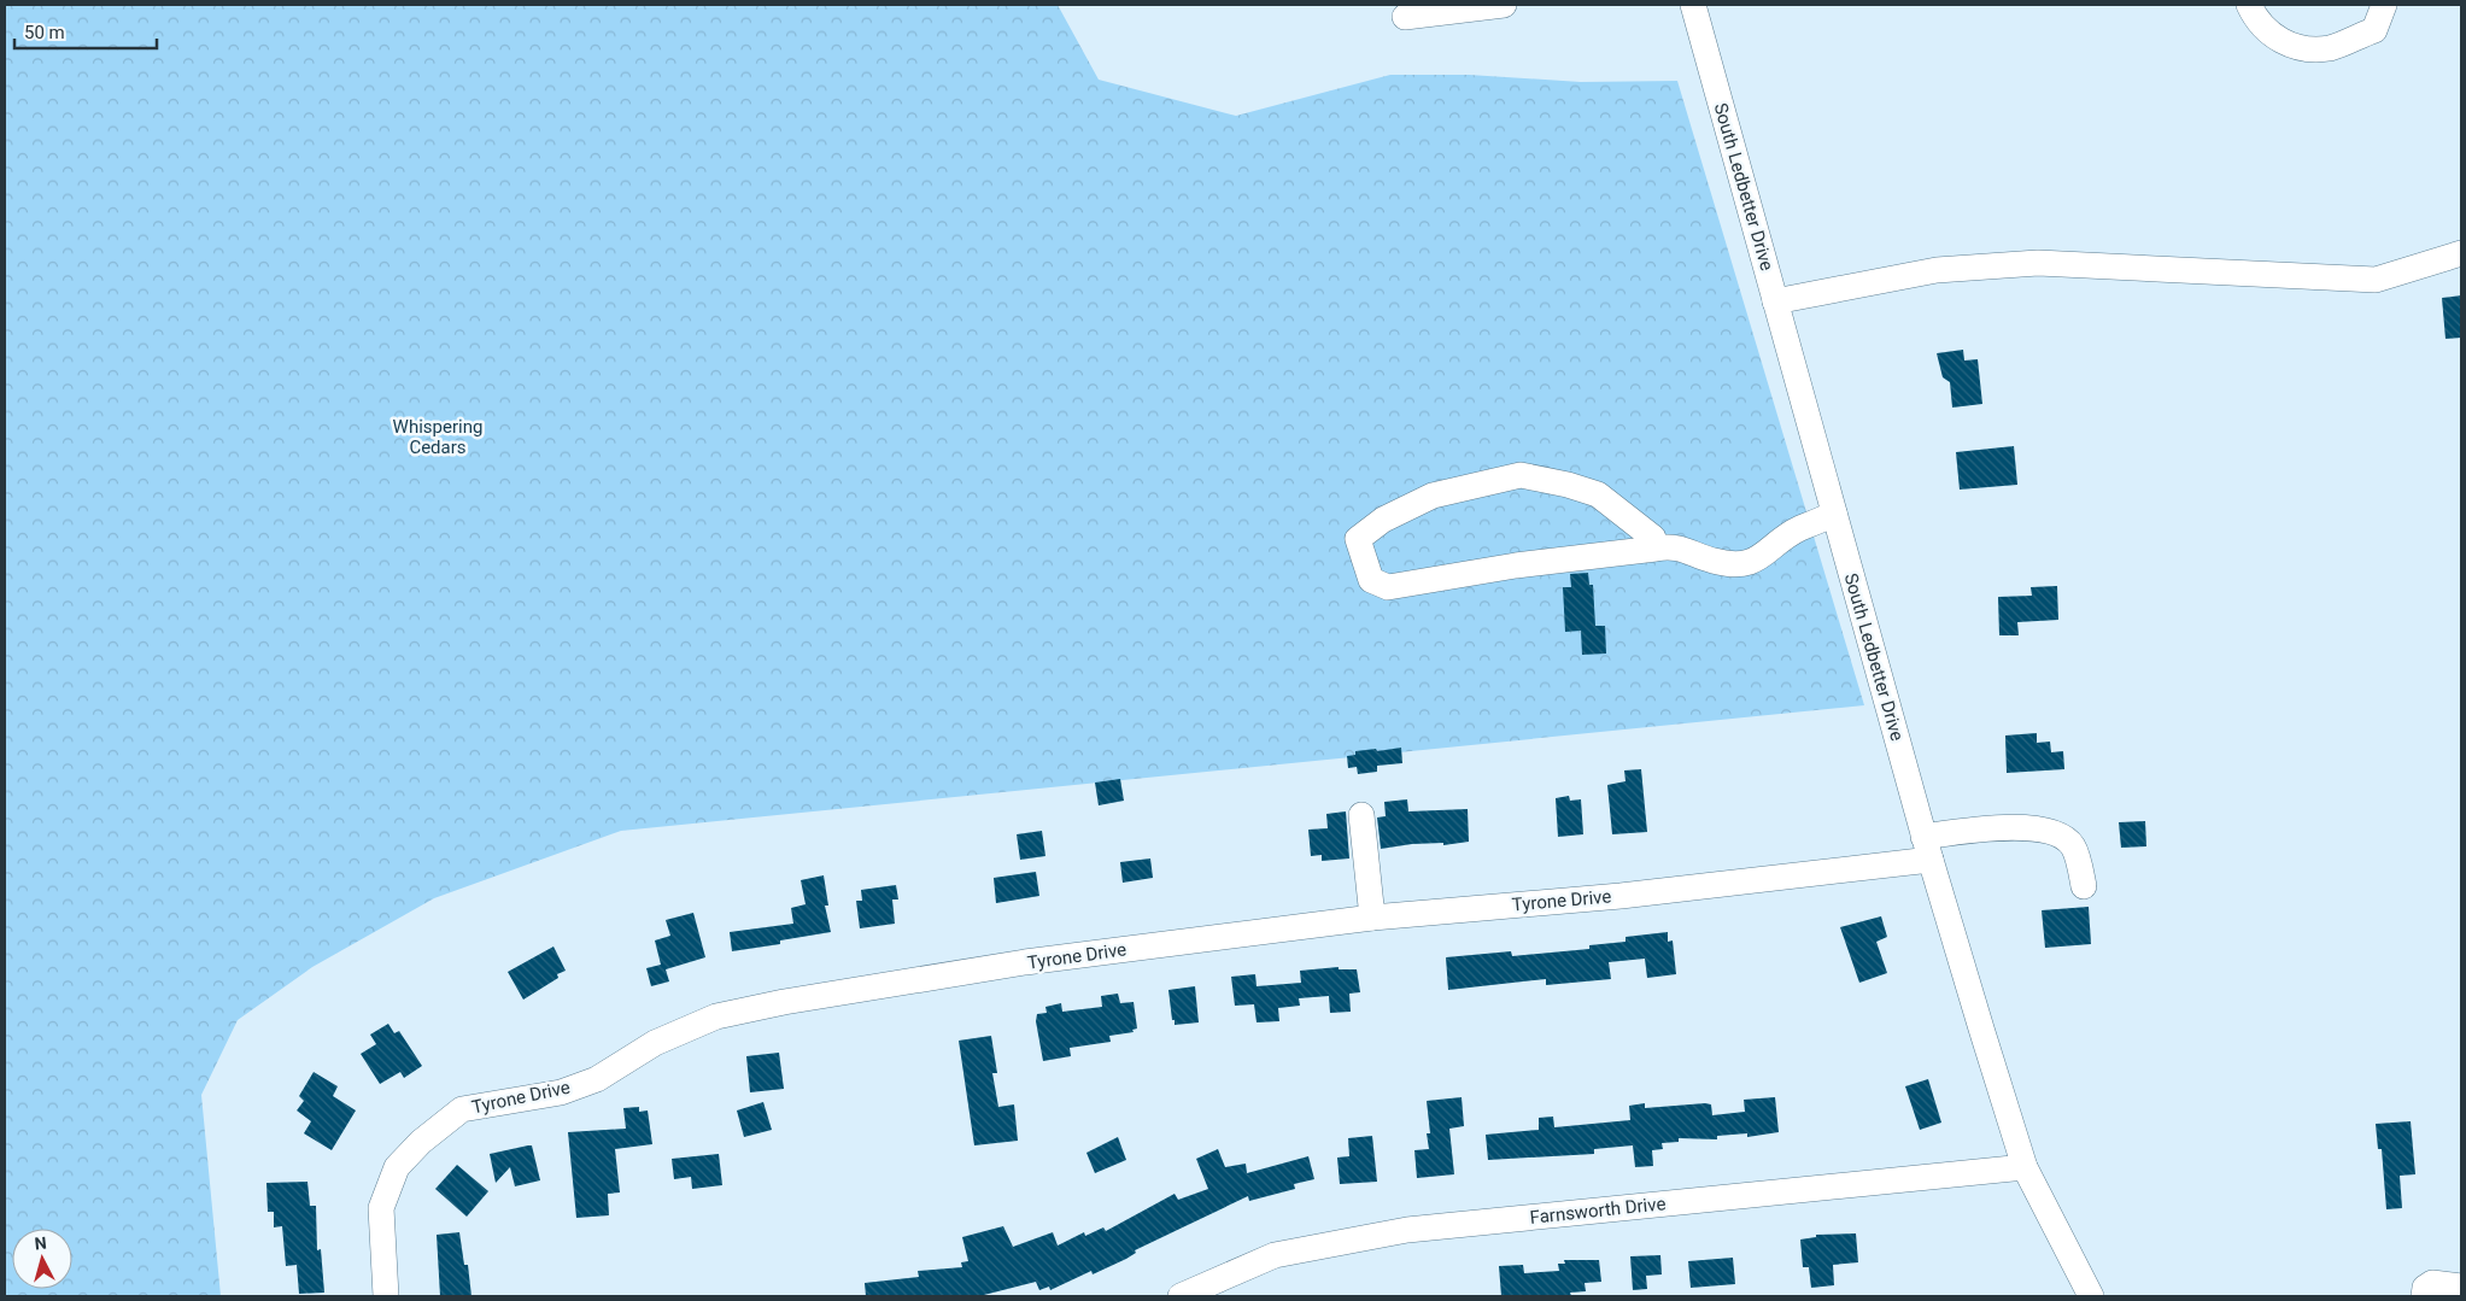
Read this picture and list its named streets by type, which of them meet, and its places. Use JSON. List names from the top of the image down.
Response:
{
  "streets": {
    "street": ["South Ledbetter Drive", "Tyrone Drive", "Farnsworth Drive"]
  },
  "crossings": [
    ["South Ledbetter Drive", "Tyrone Drive"],
    ["South Ledbetter Drive", "Farnsworth Drive"]
  ],
  "parks": ["Whispering Cedars"],
  "scale_bar": "50 m",
  "north": "top"
}
